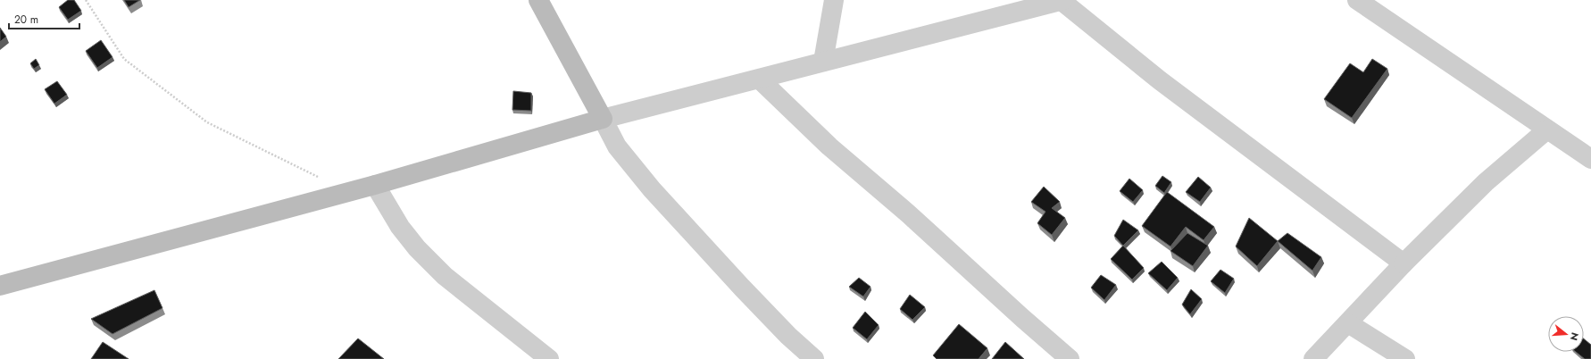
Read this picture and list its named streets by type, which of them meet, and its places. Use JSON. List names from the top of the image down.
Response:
{
  "scale_bar": "20 m",
  "north": "right"
}
